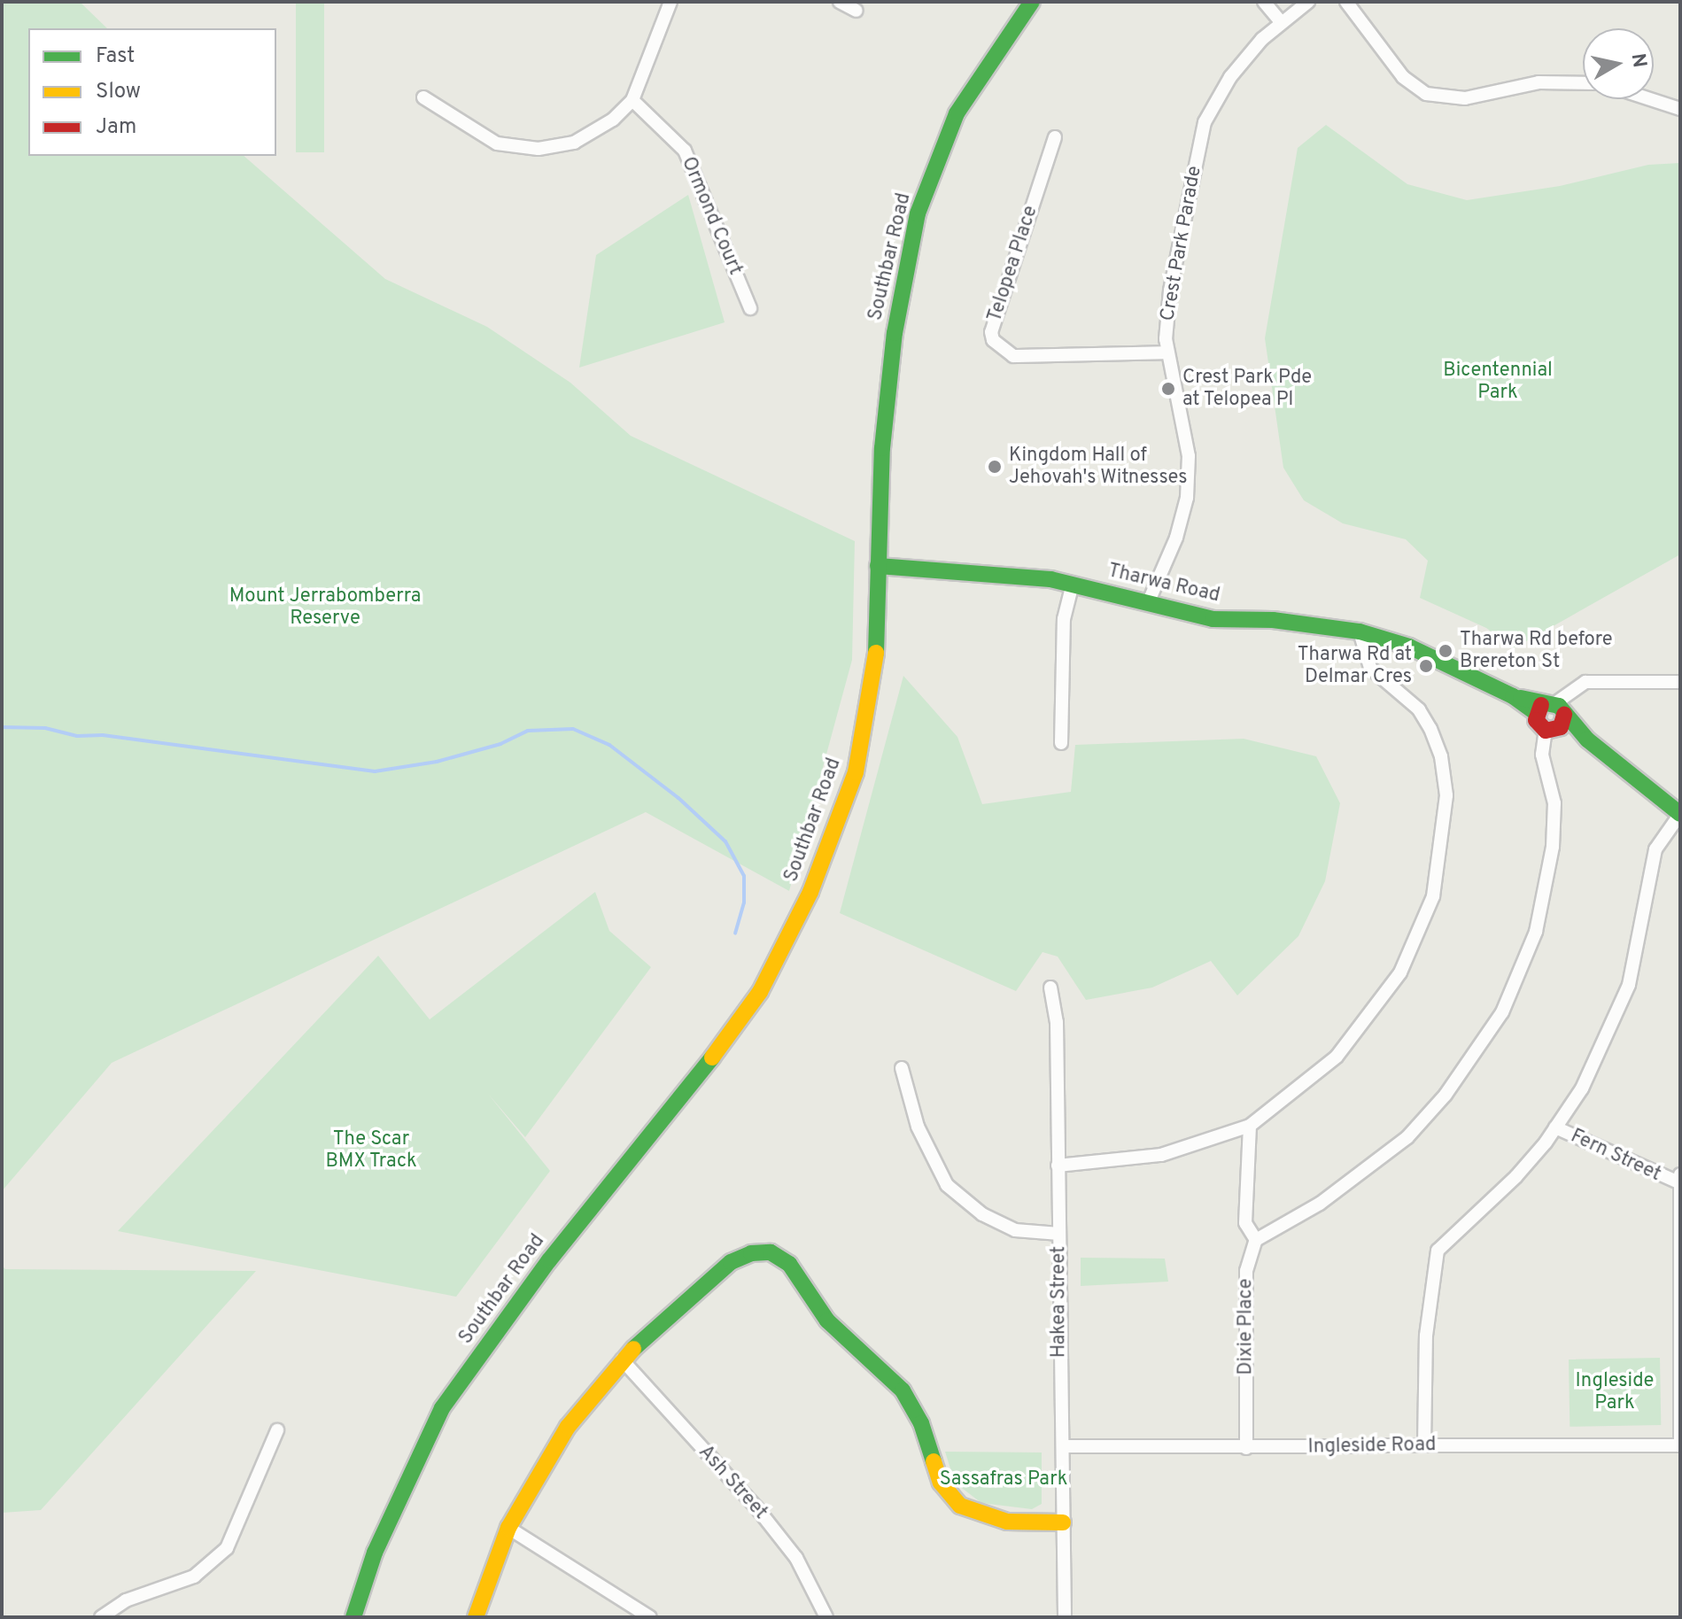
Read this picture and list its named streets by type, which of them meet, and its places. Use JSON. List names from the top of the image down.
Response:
{
  "streets": {
    "main road": ["Southbar Road", "Tharwa Road"],
    "street": [
      "Ormond Court",
      "Crest Park Parade",
      "Telopea Place",
      "Fern Street",
      "Hakea Street",
      "Dixie Place",
      "Ingleside Road",
      "Ash Street"
    ]
  },
  "crossings": [
    ["Crest Park Parade", "Telopea Place"],
    ["Crest Park Parade", "Tharwa Road"],
    ["Southbar Road", "Tharwa Road"],
    ["Hakea Street", "Ingleside Road"],
    ["Dixie Place", "Ingleside Road"]
  ],
  "parks": [
    "Bicentennial Park",
    "Mount Jerrabomberra Reserve",
    "The Scar BMX Track",
    "Ingleside Park",
    "Sassafras Park"
  ],
  "places": [
    "Crest Park Pde at Telopea Pl",
    "Kingdom Hall of Jehovah's Witnesses",
    "Tharwa Rd before Brereton St",
    "Tharwa Rd at Delmar Cres"
  ],
  "legend": ["Fast", "Slow", "Jam"],
  "north": "right"
}
